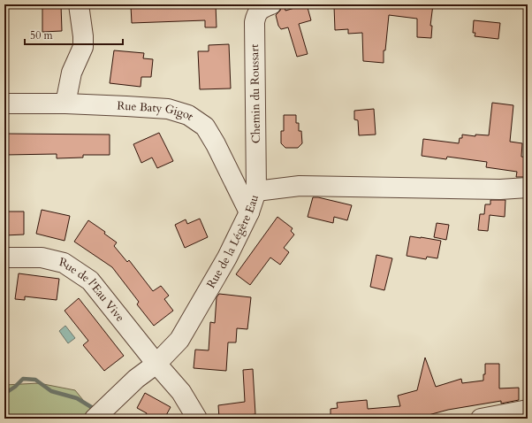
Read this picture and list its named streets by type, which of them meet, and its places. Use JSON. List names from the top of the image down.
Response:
{
  "streets": {
    "street": [
      "Chemin du Roussart",
      "Rue Baty Gigot",
      "Rue de la Légère Eau",
      "Rue de l'Eau Vive"
    ]
  },
  "crossings": [
    ["Chemin du Roussart", "Rue de la Légère Eau"],
    ["Rue Baty Gigot", "Rue de la Légère Eau"],
    ["Rue de la Légère Eau", "Rue de l'Eau Vive"]
  ],
  "scale_bar": "50 m"
}
